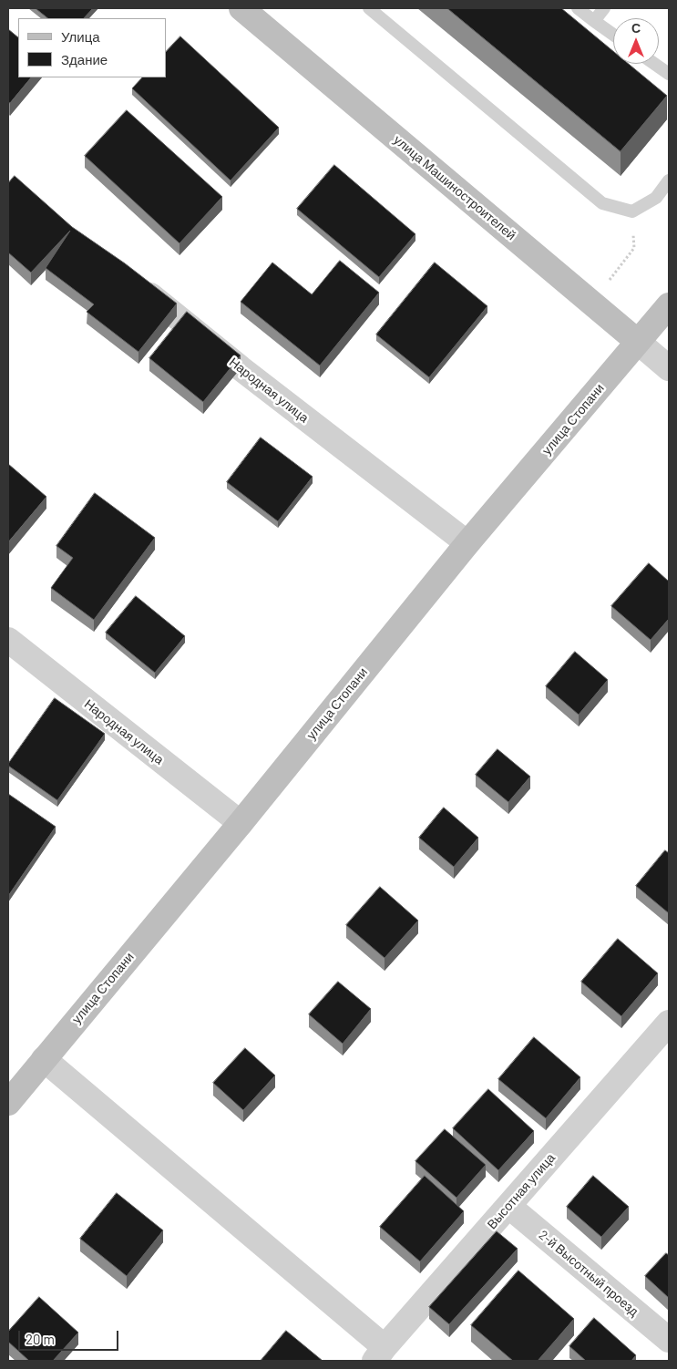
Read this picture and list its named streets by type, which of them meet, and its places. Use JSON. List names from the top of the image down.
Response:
{
  "streets": {
    "street": [
      "улица Машиностроителей",
      "Народная улица",
      "улица Стопани",
      "Высотная улица",
      "2-й Высотный проезд"
    ]
  },
  "crossings": [
    ["улица Машиностроителей", "улица Стопани"],
    ["Народная улица", "улица Стопани"],
    ["Высотная улица", "2-й Высотный проезд"]
  ],
  "legend": ["Улица", "Здание"],
  "scale_bar": "20 m",
  "north": "top"
}
